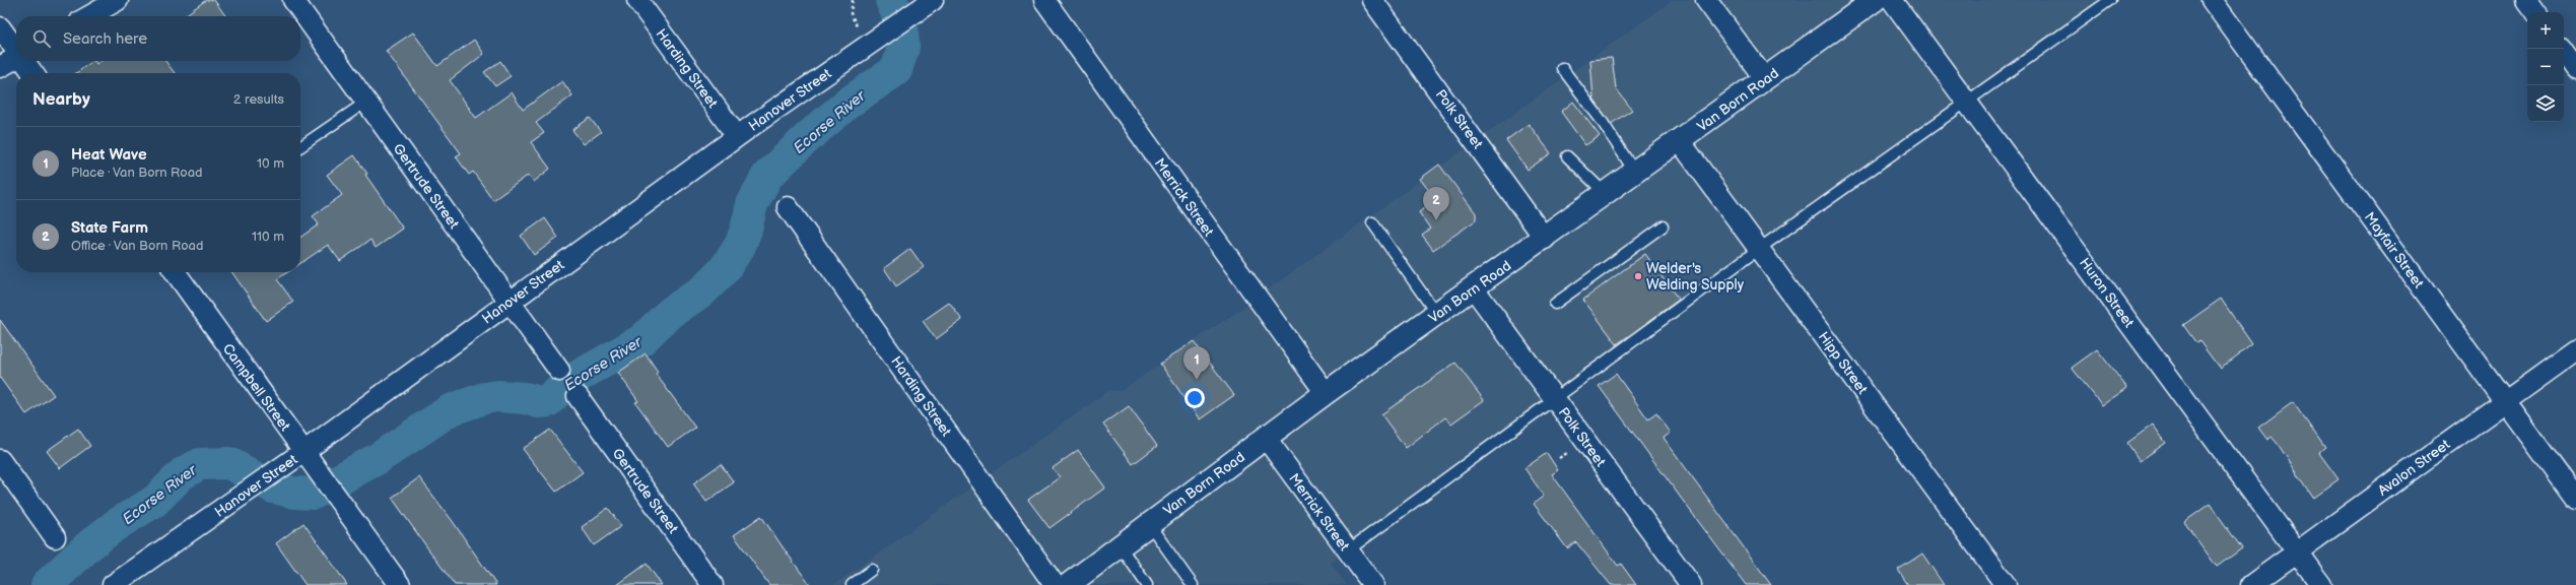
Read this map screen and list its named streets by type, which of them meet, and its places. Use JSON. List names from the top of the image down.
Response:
{
  "streets": {
    "main road": ["Van Born Road"],
    "street": [
      "Harding Street",
      "Hanover Street",
      "Polk Street",
      "Gertrude Street",
      "Merrick Street",
      "Mayfair Street",
      "Huron Street",
      "Hipp Street",
      "Campbell Street",
      "Avalon Street"
    ]
  },
  "crossings": [
    ["Harding Street", "Hanover Street"],
    ["Hanover Street", "Gertrude Street"],
    ["Hanover Street", "Campbell Street"],
    ["Van Born Road", "Polk Street"],
    ["Van Born Road", "Merrick Street"],
    ["Van Born Road", "Hipp Street"],
    ["Mayfair Street", "Avalon Street"],
    ["Huron Street", "Avalon Street"]
  ],
  "water": ["Ecorse River"],
  "places": ["Welder's Welding Supply"],
  "page": {
    "map_buttons": ["+", "−"],
    "search": "Search here",
    "heading": ["Nearby", "2 results"],
    "list": [
      {
        "mark": "1",
        "name": "Heat Wave",
        "note": "Place · Van Born Road",
        "value": "10 m"
      },
      {
        "mark": "2",
        "name": "State Farm",
        "note": "Office · Van Born Road",
        "value": "110 m"
      }
    ],
    "pins": ["2", "1"]
  }
}
